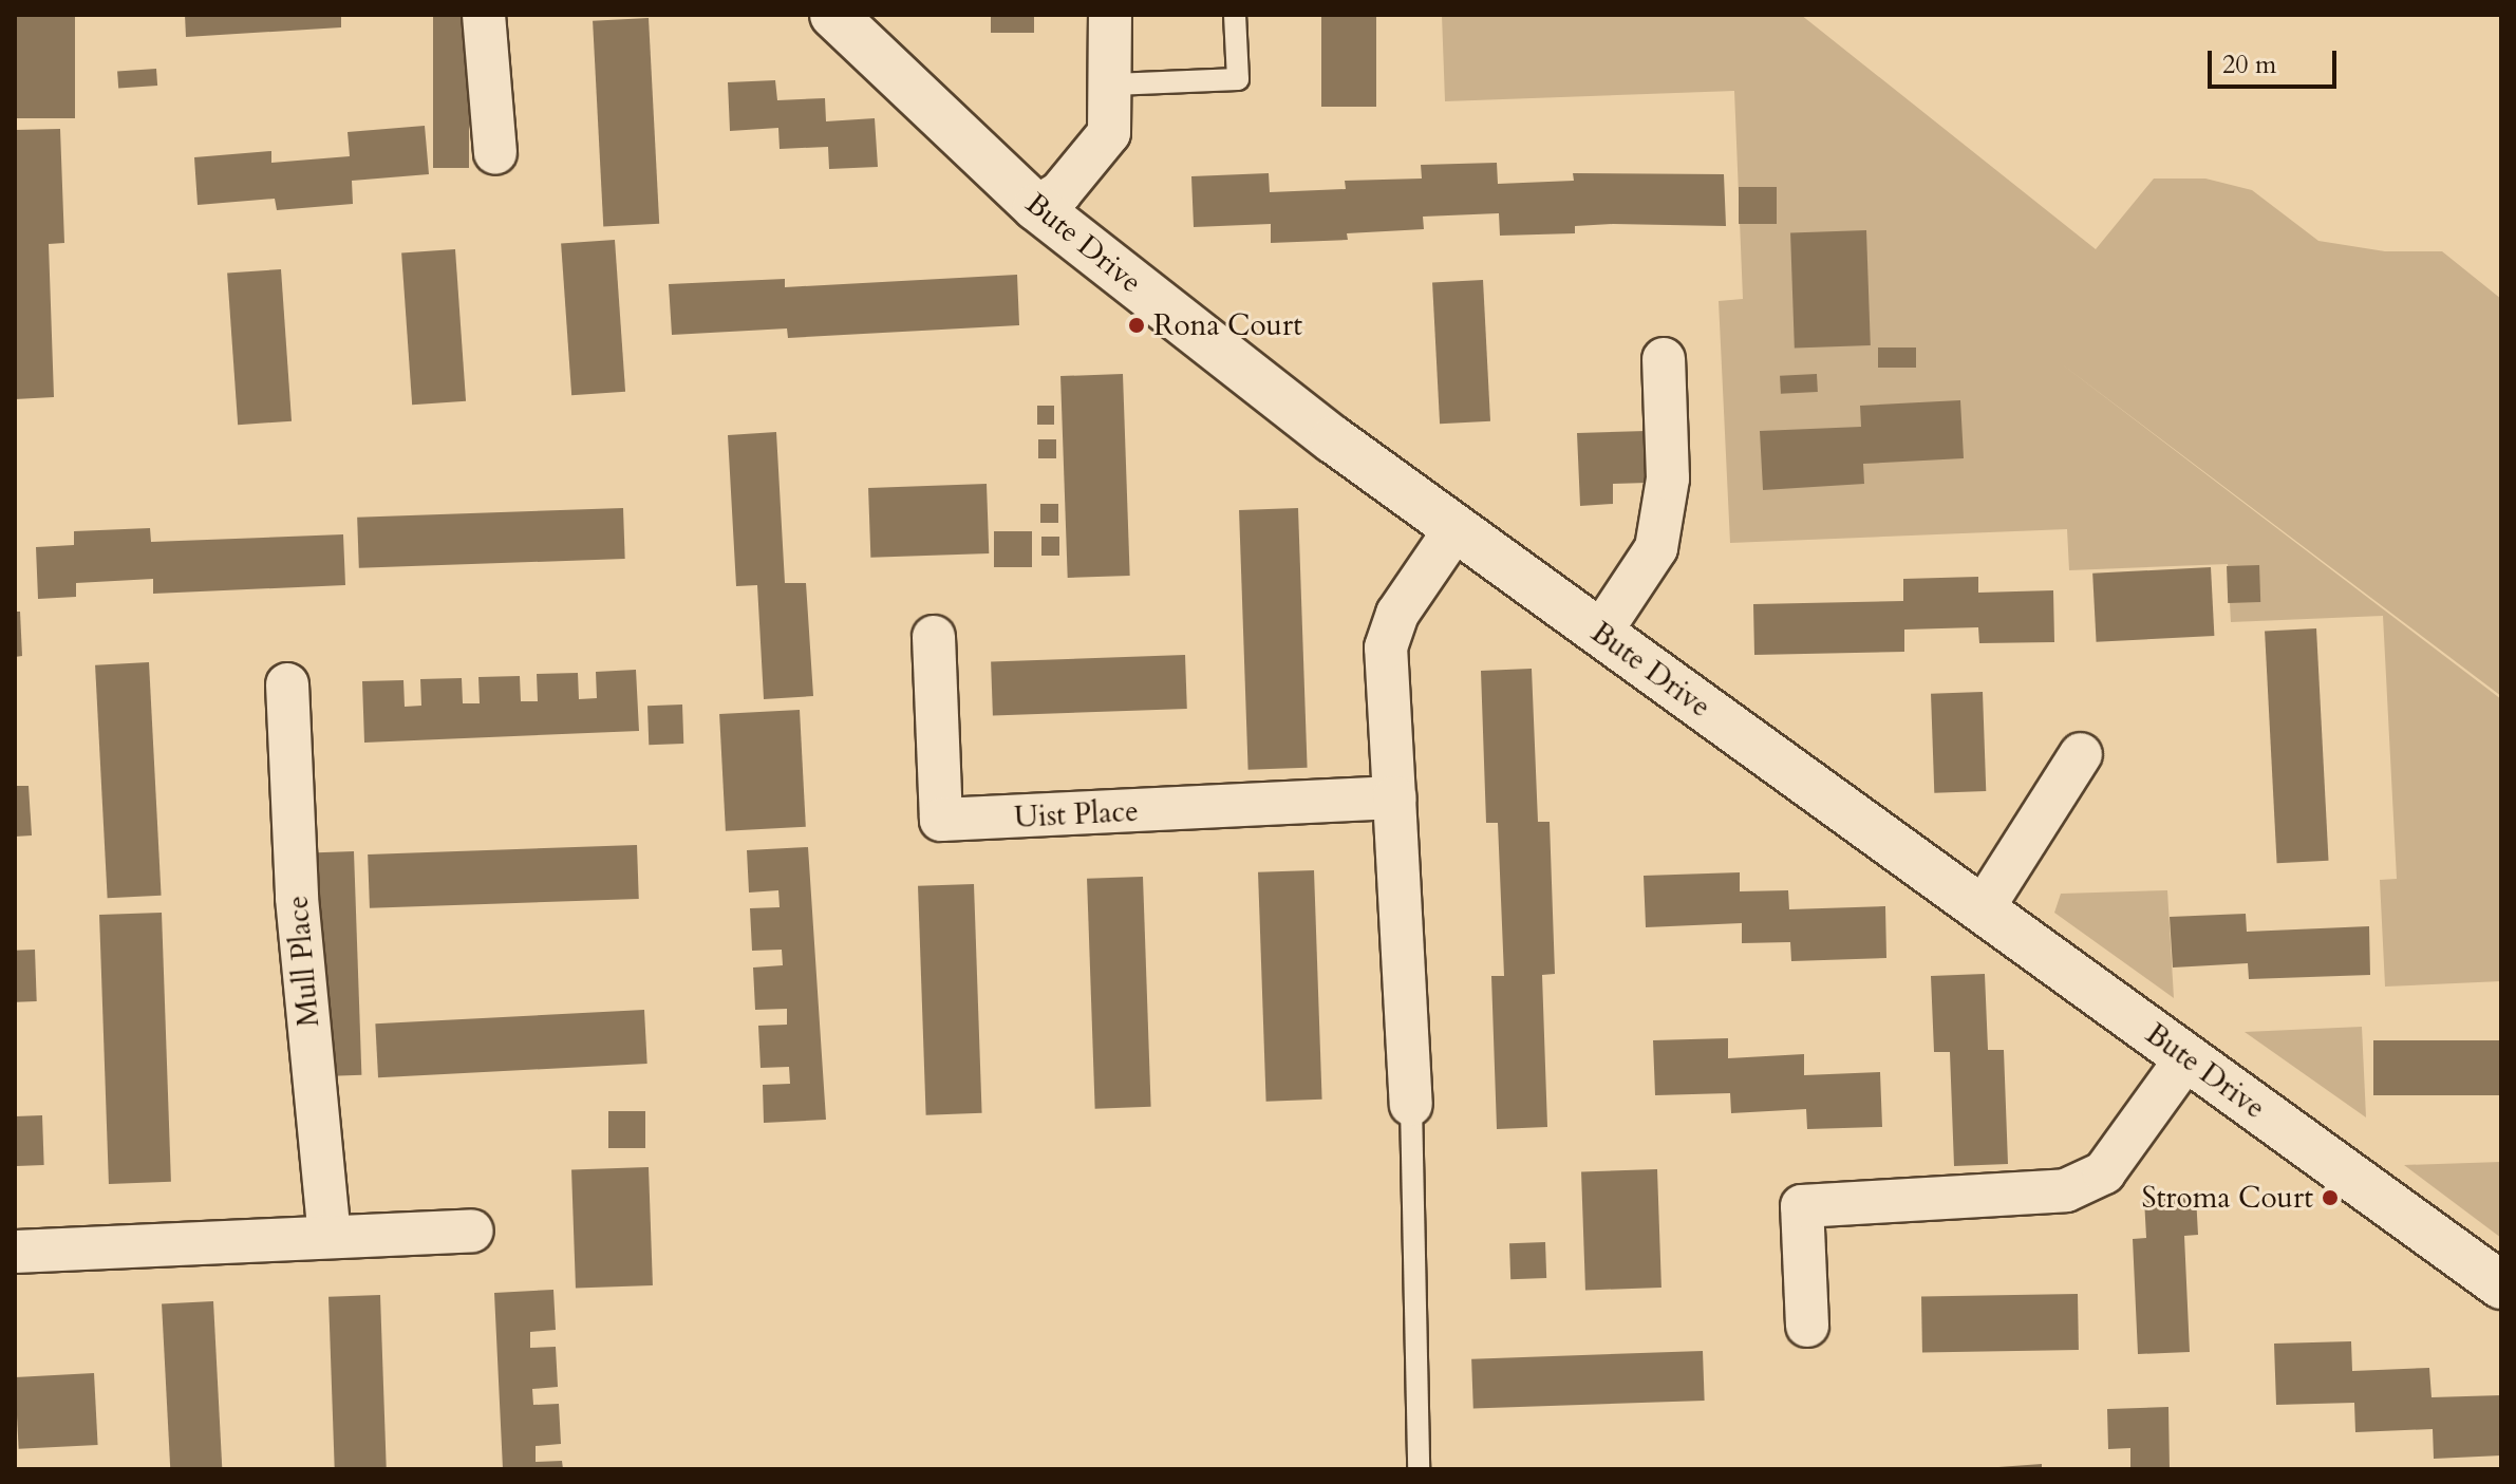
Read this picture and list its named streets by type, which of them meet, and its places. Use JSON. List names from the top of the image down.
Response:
{
  "streets": {
    "street": ["Bute Drive", "Uist Place", "Mull Place"]
  },
  "places": ["Rona Court", "Stroma Court"],
  "scale_bar": "20 m"
}
